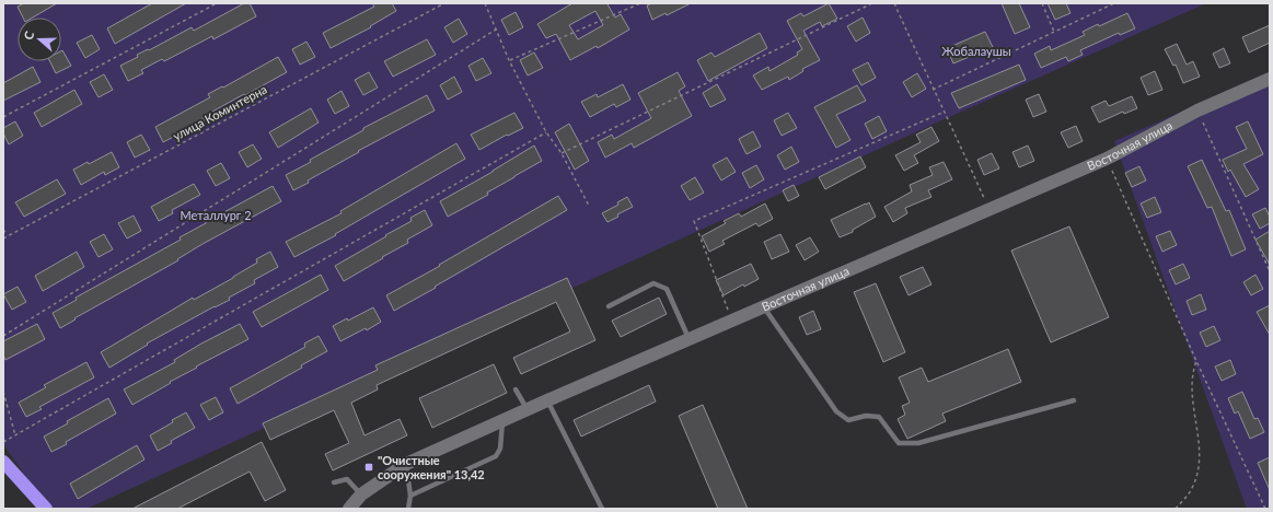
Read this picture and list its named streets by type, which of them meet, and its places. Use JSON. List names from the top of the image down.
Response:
{
  "streets": {
    "main road": ["Восточная улица"],
    "path": ["улица Коминтерна"]
  },
  "parks": ["Жобалаушы", "Металлург 2"],
  "places": {
    "transit": ["\"Очистные сооружения\" 13,42"]
  },
  "north": "left"
}
